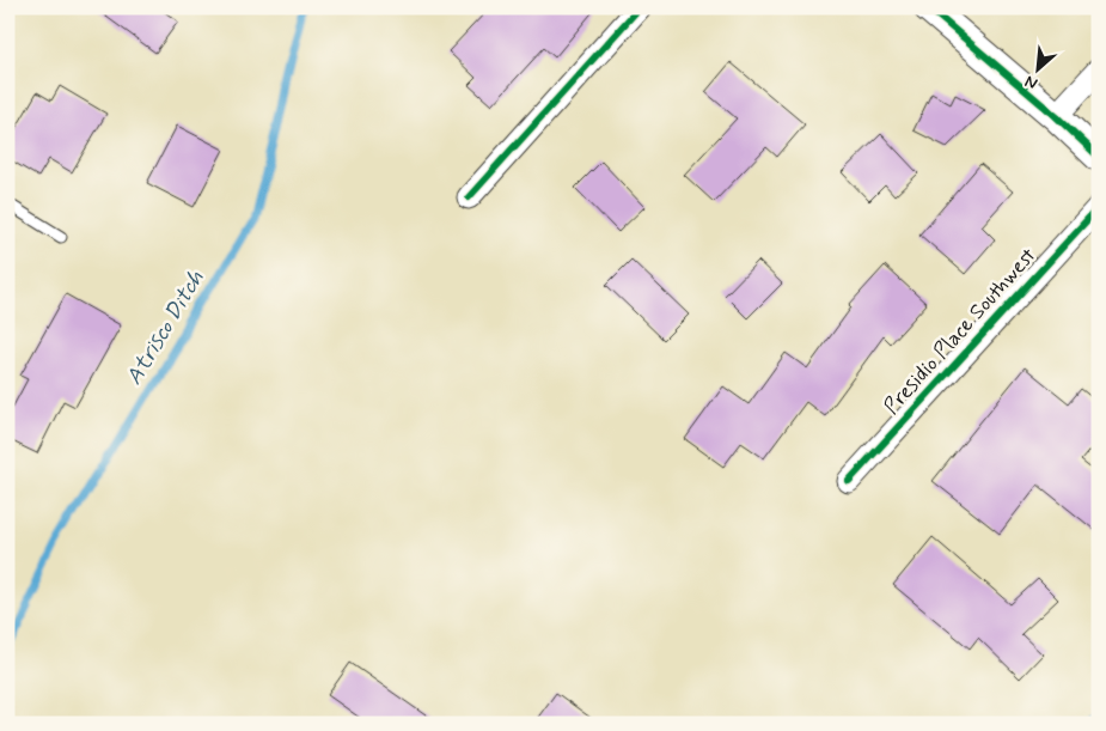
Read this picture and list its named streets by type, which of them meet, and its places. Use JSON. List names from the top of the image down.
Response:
{
  "streets": {
    "street": ["Presidio Place Southwest"]
  },
  "water": ["Atrisco Ditch"],
  "north": "bottom left"
}
